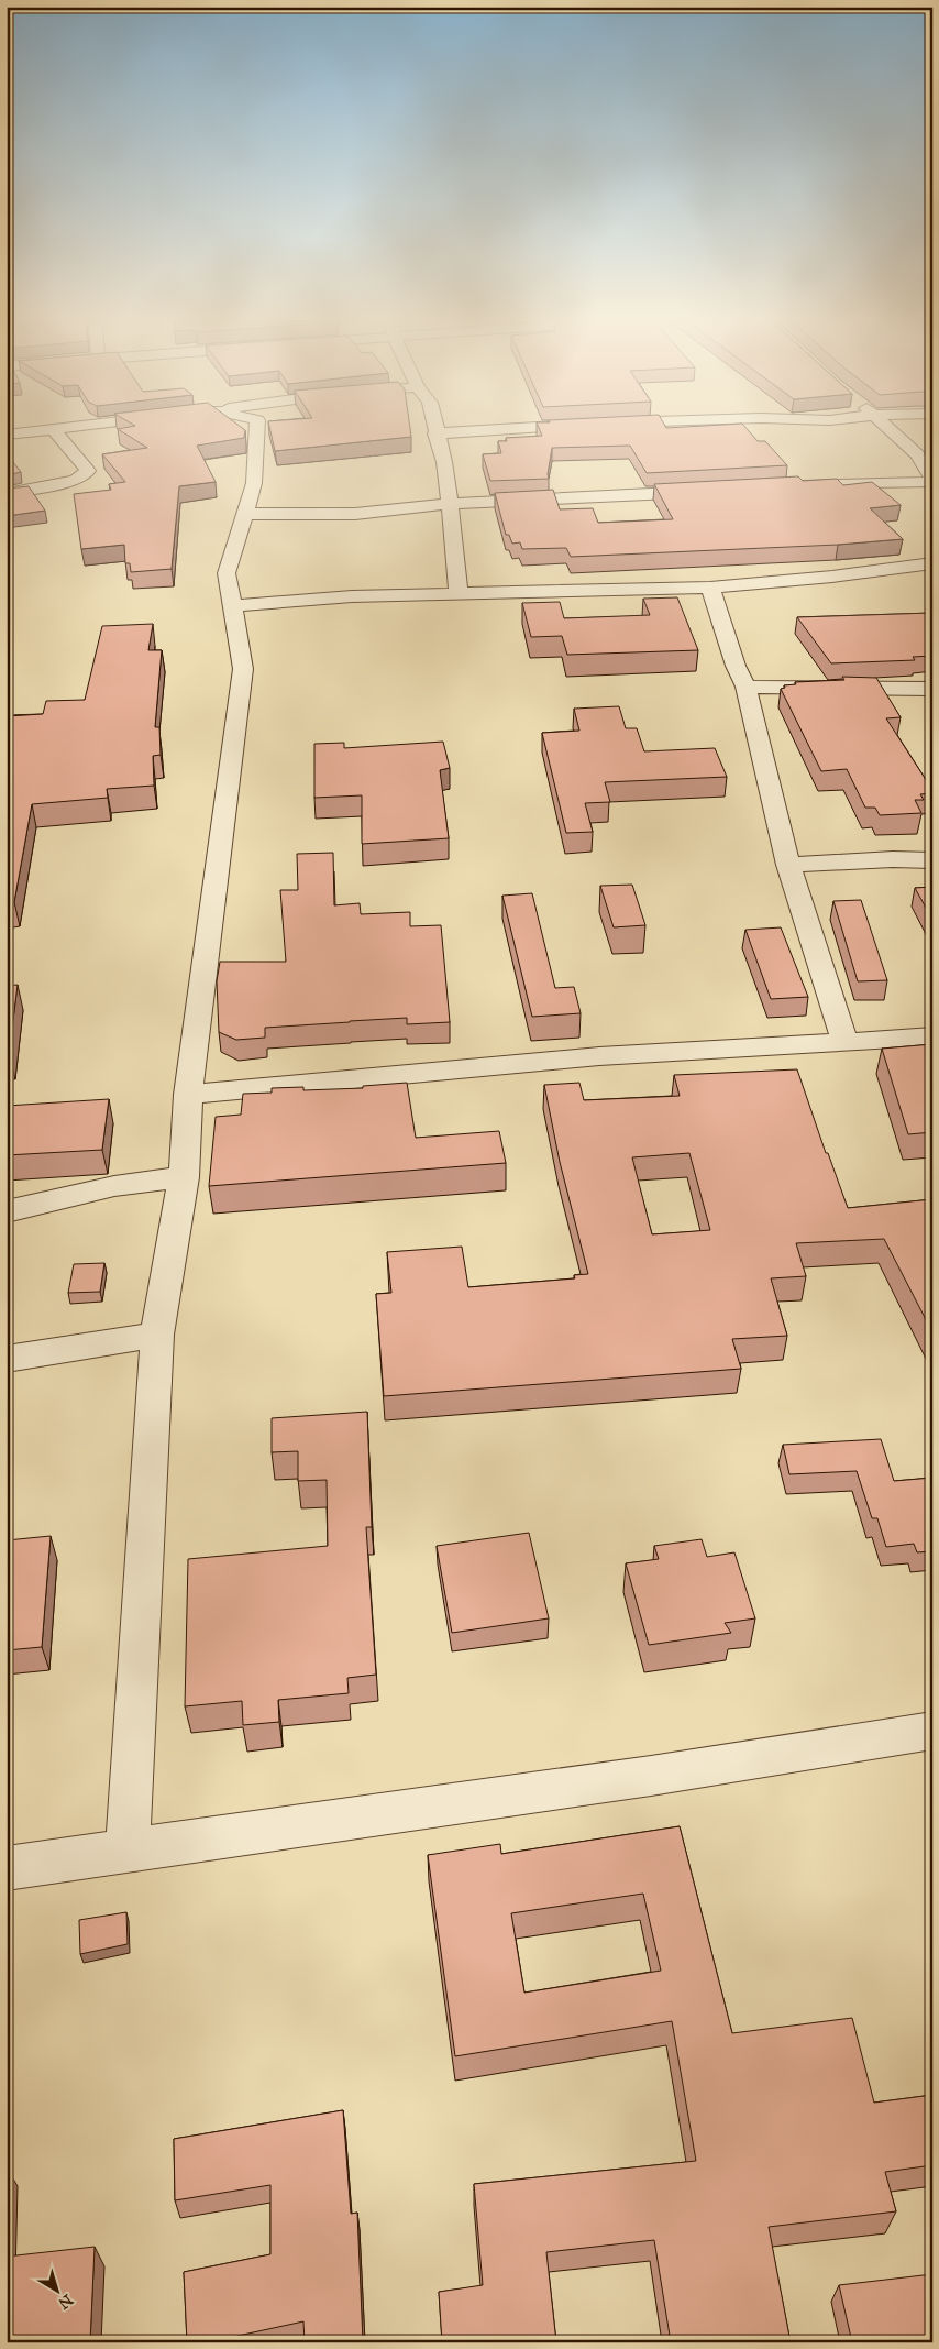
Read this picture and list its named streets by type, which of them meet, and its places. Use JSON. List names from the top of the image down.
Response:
{
  "north": "bottom right"
}
